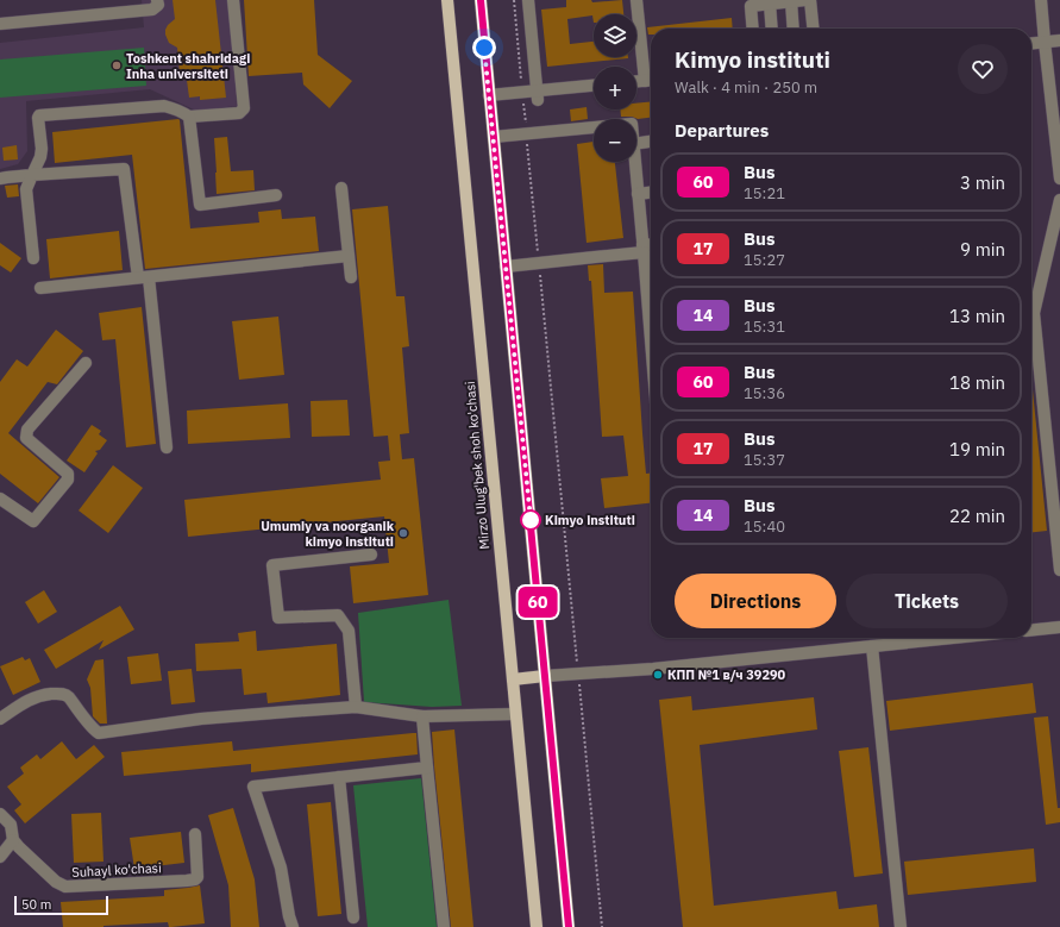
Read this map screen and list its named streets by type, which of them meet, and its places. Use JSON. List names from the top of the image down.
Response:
{
  "streets": {
    "main road": ["Mirzo Ulug'bek shoh ko'chasi"],
    "street": ["Suhayl ko'chasi"]
  },
  "places": [
    "Toshkent shahridagi Inha universiteti",
    "Kimyo instituti",
    "Umumiy va noorganik kimyo instituti",
    "КПП №1 в/ч 39290"
  ],
  "lines": ["bus line 60"],
  "scale_bar": "50 m",
  "page": {
    "on_map": "60",
    "map_buttons": ["+", "−"],
    "heading": [
      ["Kimyo instituti", "Walk · 4 min · 250 m"],
      "Departures"
    ],
    "list": [
      {
        "mark": "60",
        "name": "Bus",
        "note": "15:21",
        "value": "3 min"
      },
      {
        "mark": "17",
        "name": "Bus",
        "note": "15:27",
        "value": "9 min"
      },
      {
        "mark": "14",
        "name": "Bus",
        "note": "15:31",
        "value": "13 min"
      },
      {
        "mark": "60",
        "name": "Bus",
        "note": "15:36",
        "value": "18 min"
      },
      {
        "mark": "17",
        "name": "Bus",
        "note": "15:37",
        "value": "19 min"
      },
      {
        "mark": "14",
        "name": "Bus",
        "note": "15:40",
        "value": "22 min"
      }
    ],
    "buttons": ["Directions", "Tickets"],
    "scale": "50 m"
  }
}
